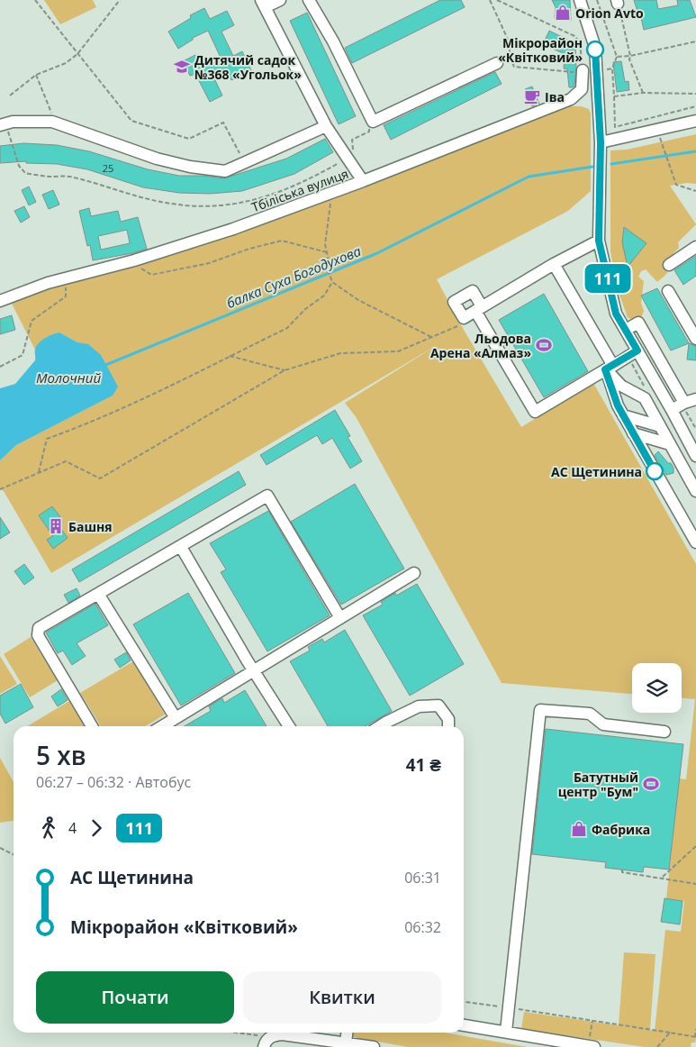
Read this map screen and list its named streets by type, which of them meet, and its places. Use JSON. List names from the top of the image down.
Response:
{
  "streets": {
    "street": ["Тбіліська вулиця"]
  },
  "water": ["балка Суха Богодухова", "Молочний"],
  "places": {
    "shop": ["Orion Avto", "Фабрика"],
    "other": ["Мікрорайон «Квітковий»", "АС Щетинина"],
    "school or university": ["Дитячий садок №368 «Угольок»"],
    "cafe": ["Іва"],
    "sports": ["Льодова Арена «Алмаз»", "Батутный центр \"Бум\""],
    "building": ["Башня"]
  },
  "lines": ["bus line 111"],
  "house_numbers": ["25"],
  "page": {
    "on_map": "111",
    "heading": ["5 хв", "06:27 – 06:32 · Автобус", "41 ₴"],
    "legs": ["4", "111"],
    "list": [
      {
        "name": "АС Щетинина",
        "value": "06:31"
      },
      {
        "name": "Мікрорайон «Квітковий»",
        "value": "06:32"
      }
    ],
    "buttons": ["Почати", "Квитки"]
  }
}
